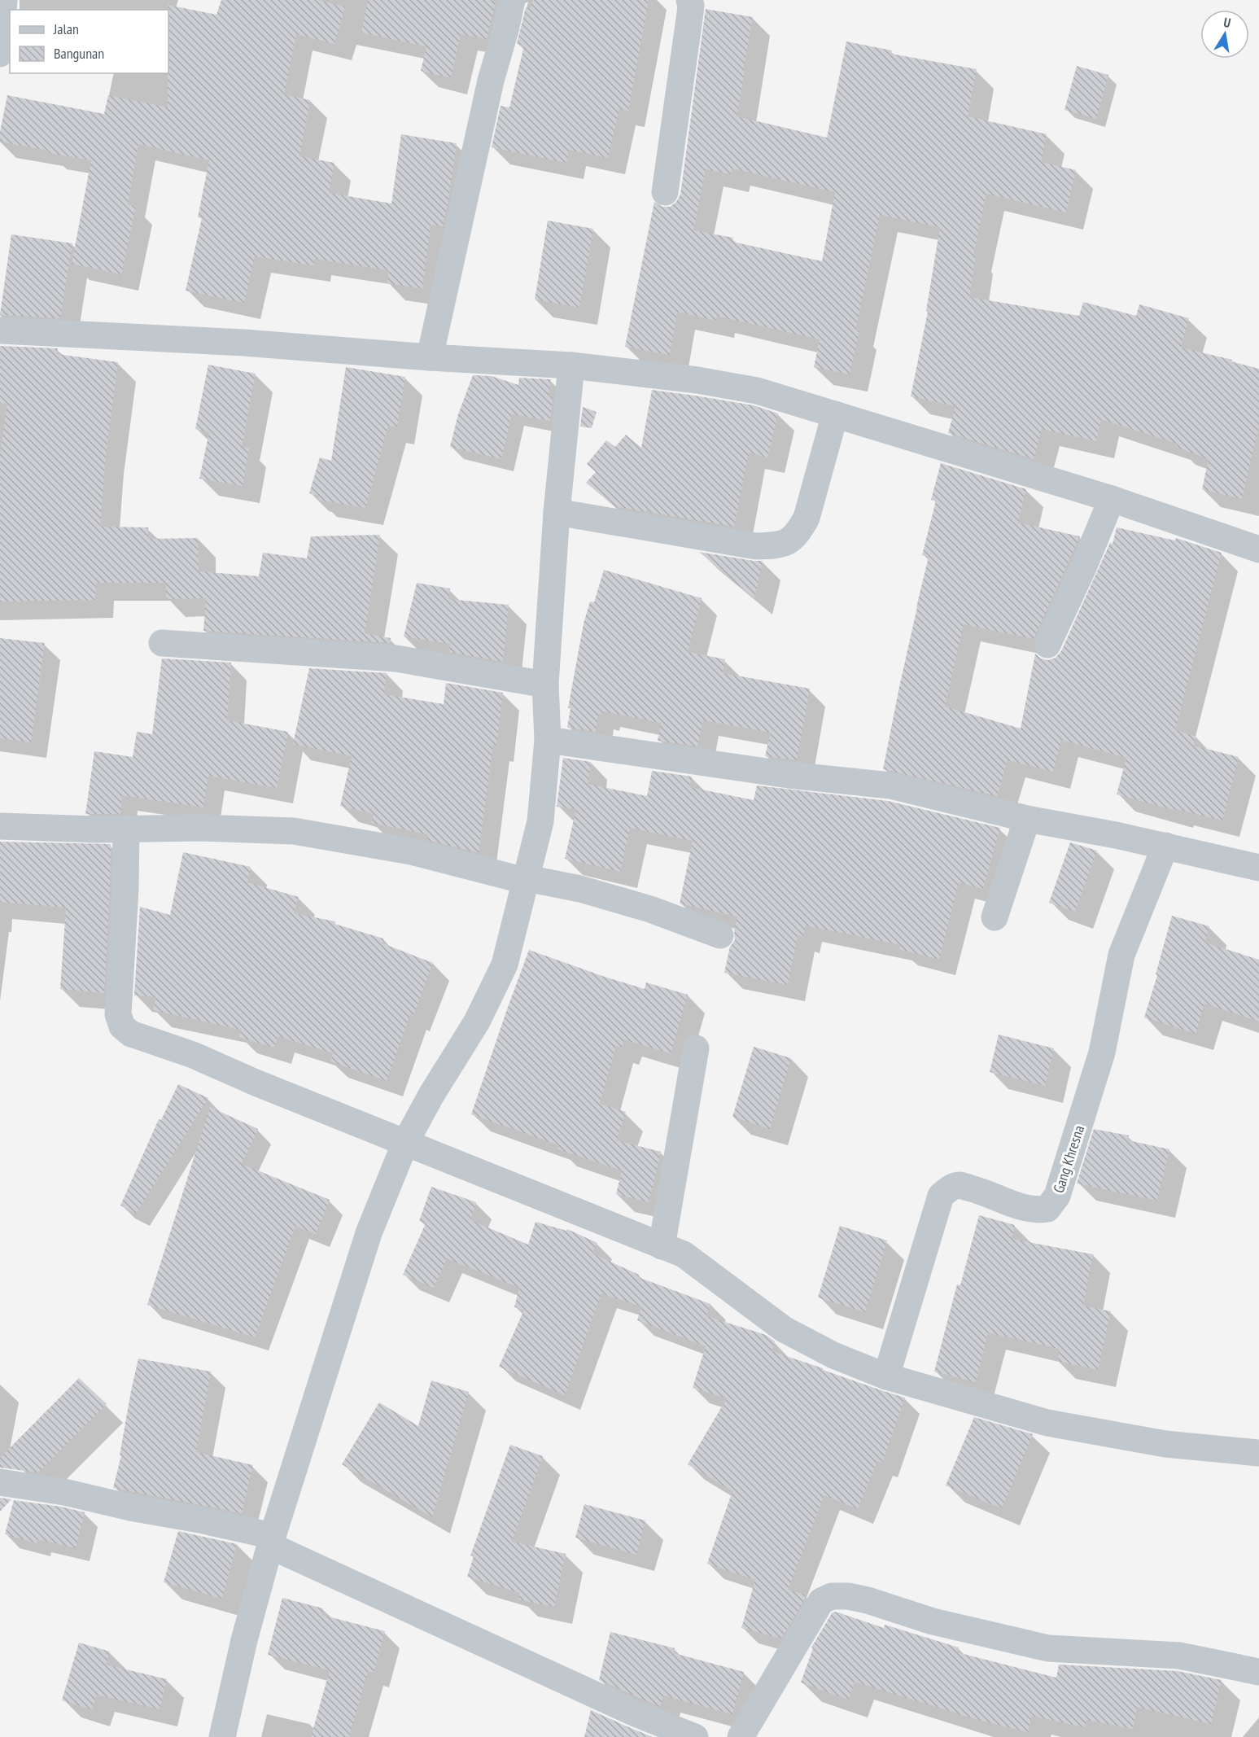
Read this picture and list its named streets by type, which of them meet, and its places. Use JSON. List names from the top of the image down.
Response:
{
  "streets": {
    "street": ["Gang Khresna"]
  },
  "legend": ["Jalan", "Bangunan"],
  "north": "top"
}
